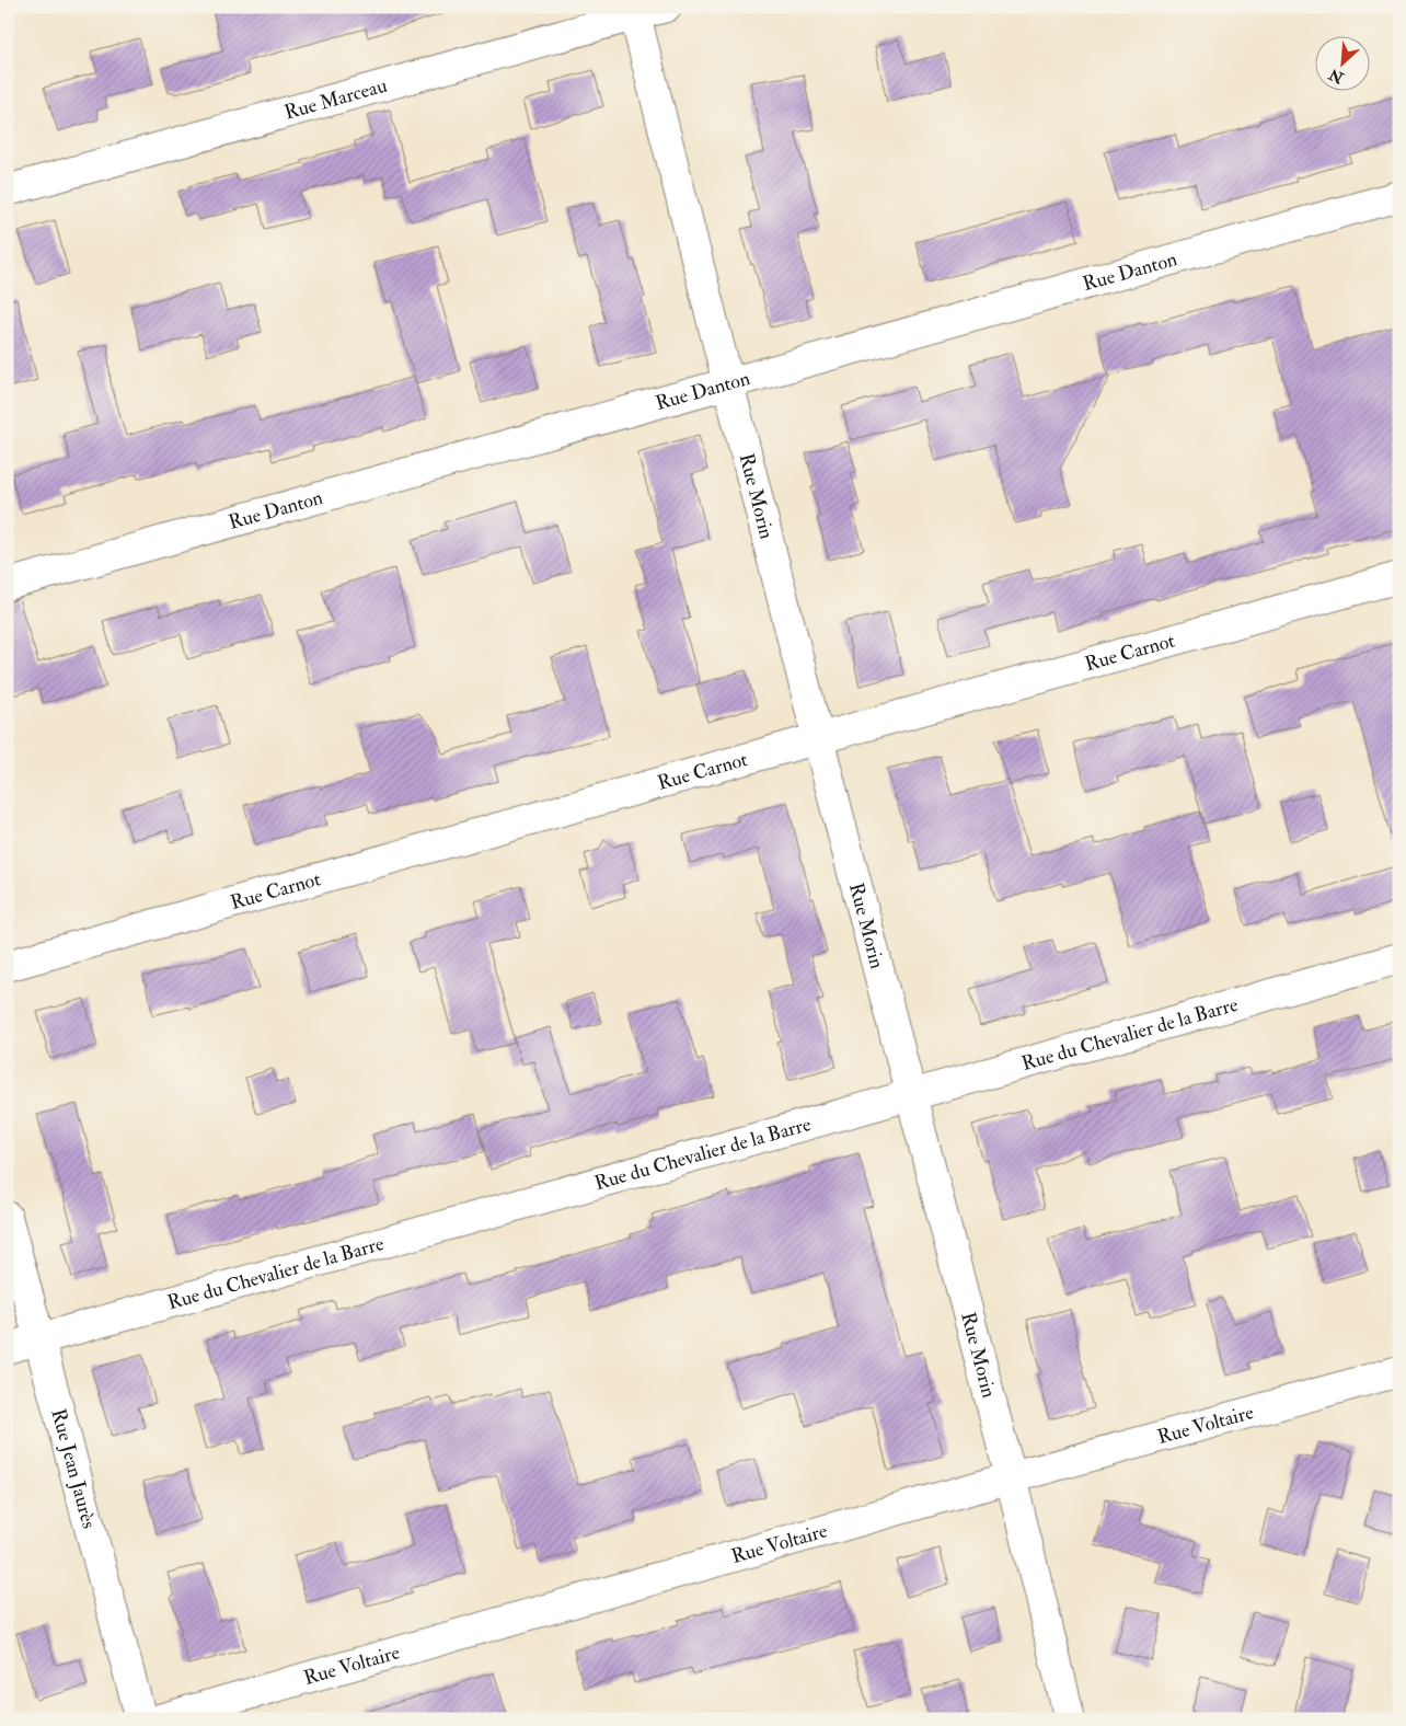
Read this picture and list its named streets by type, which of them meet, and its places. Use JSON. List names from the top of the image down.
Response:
{
  "streets": {
    "street": [
      "Rue Marceau",
      "Rue Danton",
      "Rue Morin",
      "Rue Carnot",
      "Rue du Chevalier de la Barre",
      "Rue Voltaire",
      "Rue Jean Jaurès"
    ]
  },
  "crossings": [
    ["Rue Marceau", "Rue Morin"],
    ["Rue Danton", "Rue Morin"],
    ["Rue Morin", "Rue Carnot"],
    ["Rue Morin", "Rue du Chevalier de la Barre"],
    ["Rue Morin", "Rue Voltaire"],
    ["Rue du Chevalier de la Barre", "Rue Jean Jaurès"]
  ],
  "north": "bottom left"
}
